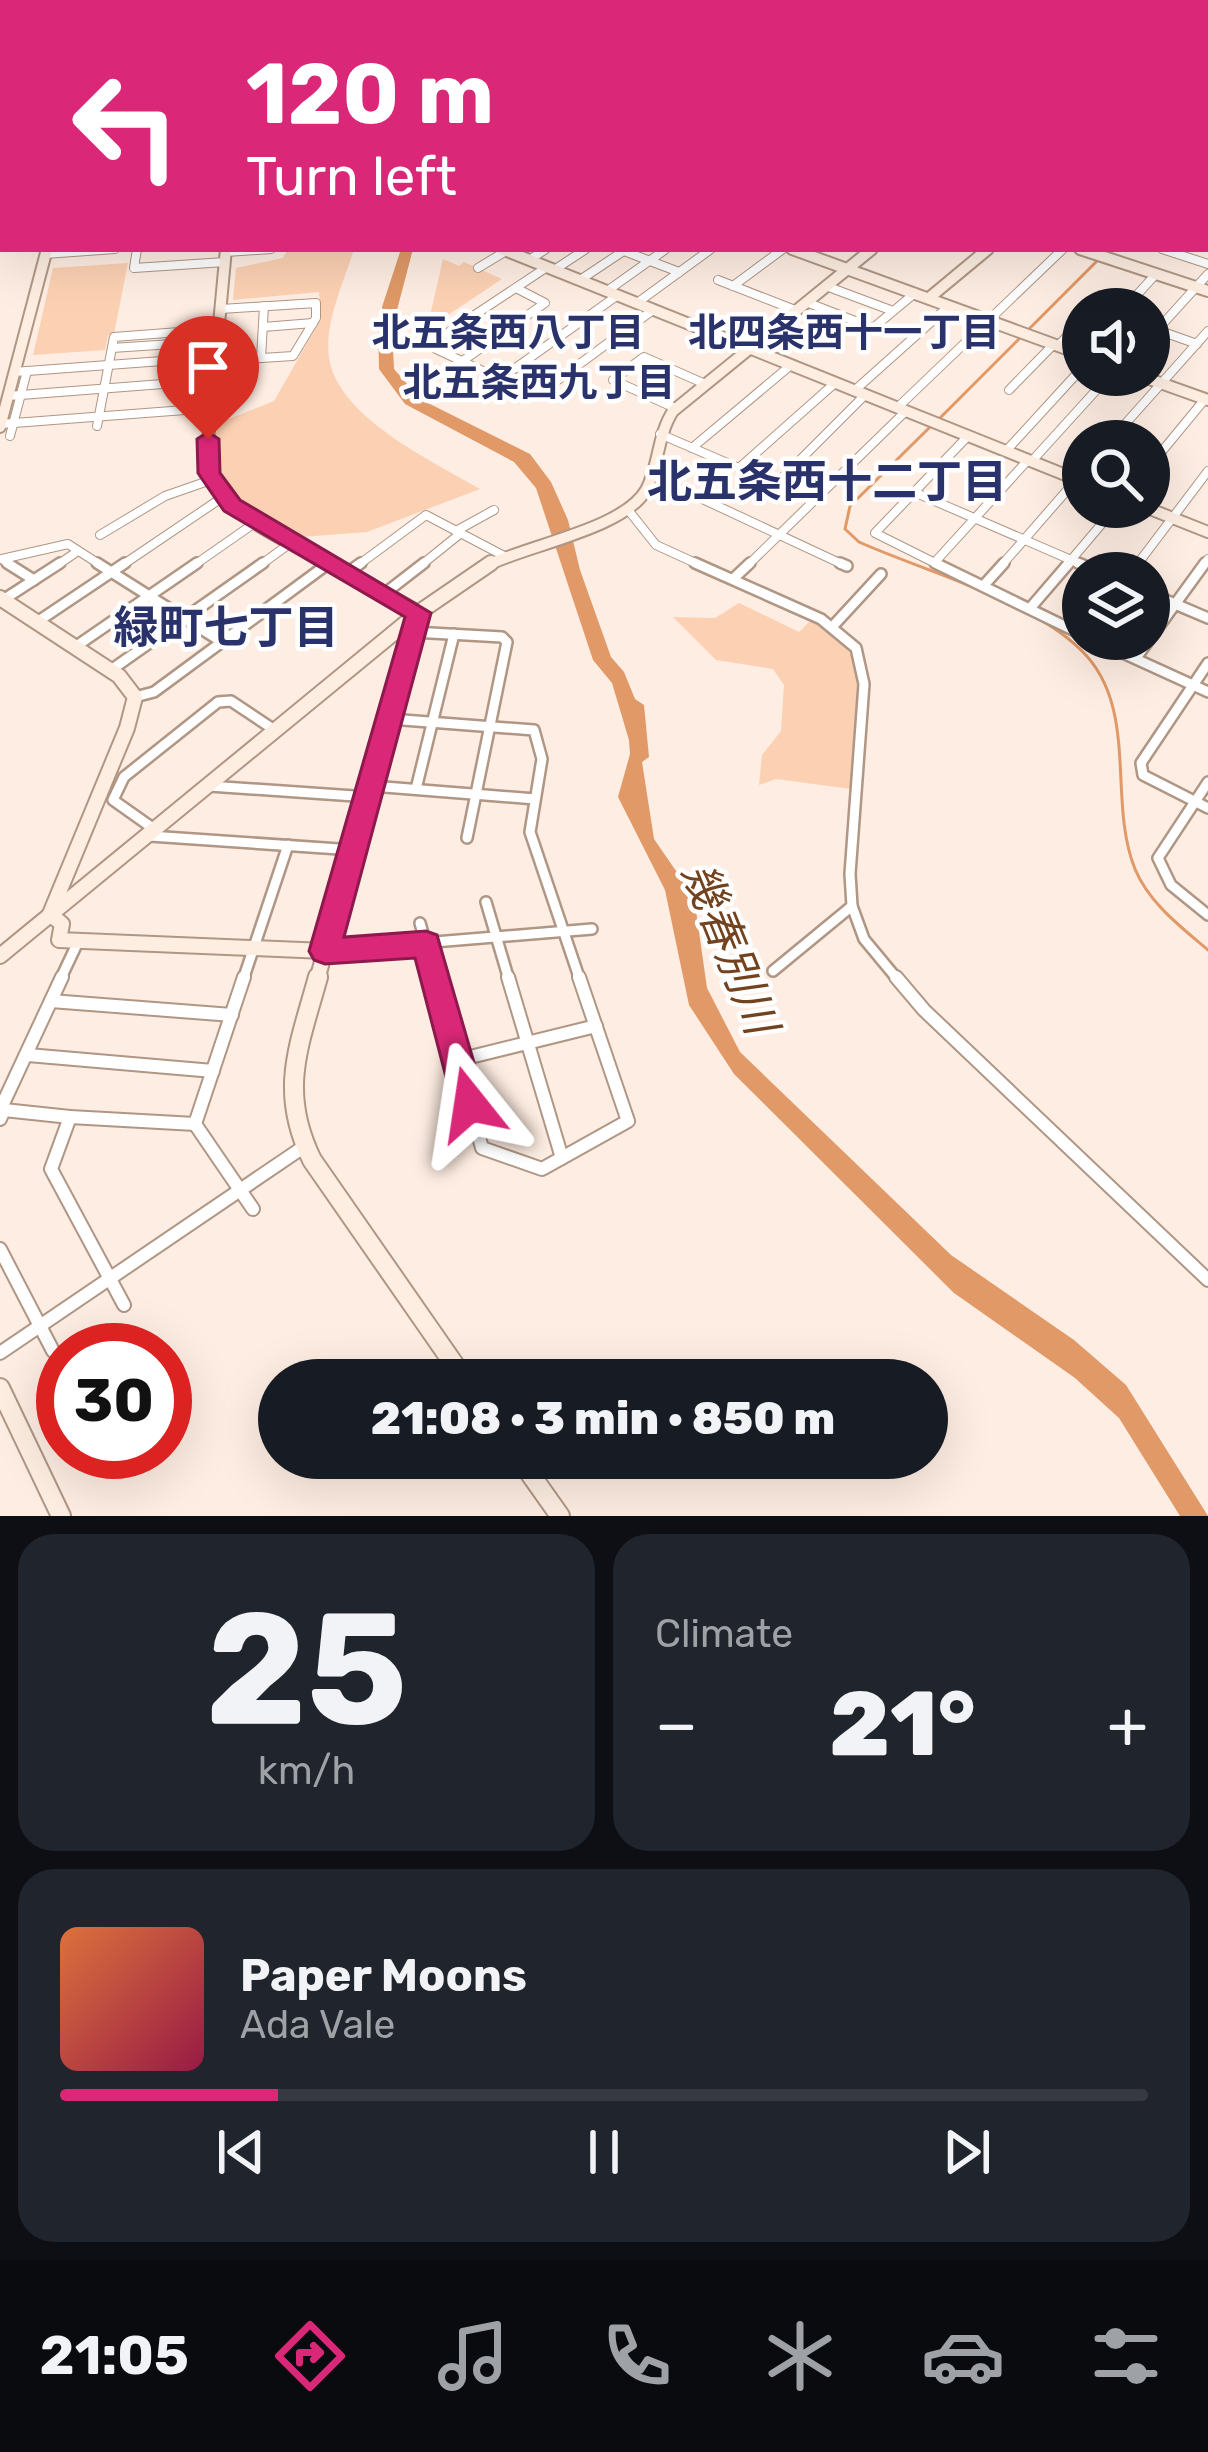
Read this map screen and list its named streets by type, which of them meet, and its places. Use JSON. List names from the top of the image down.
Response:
{
  "districts": [
    "北五条西八丁目",
    "北四条西十一丁目",
    "北五条西九丁目",
    "北五条西十二丁目",
    "緑町七丁目"
  ],
  "water": ["幾春別川"],
  "page": {
    "turn": ["120 m", "Turn left"],
    "limit": "30",
    "trip": "21:08 · 3 min · 850 m",
    "tile": [
      ["25", "km/h"],
      "Climate"
    ],
    "heat": ["−", "21°", "+"],
    "song": ["Paper Moons", "Ada Vale"],
    "tabs": "21:05"
  }
}
